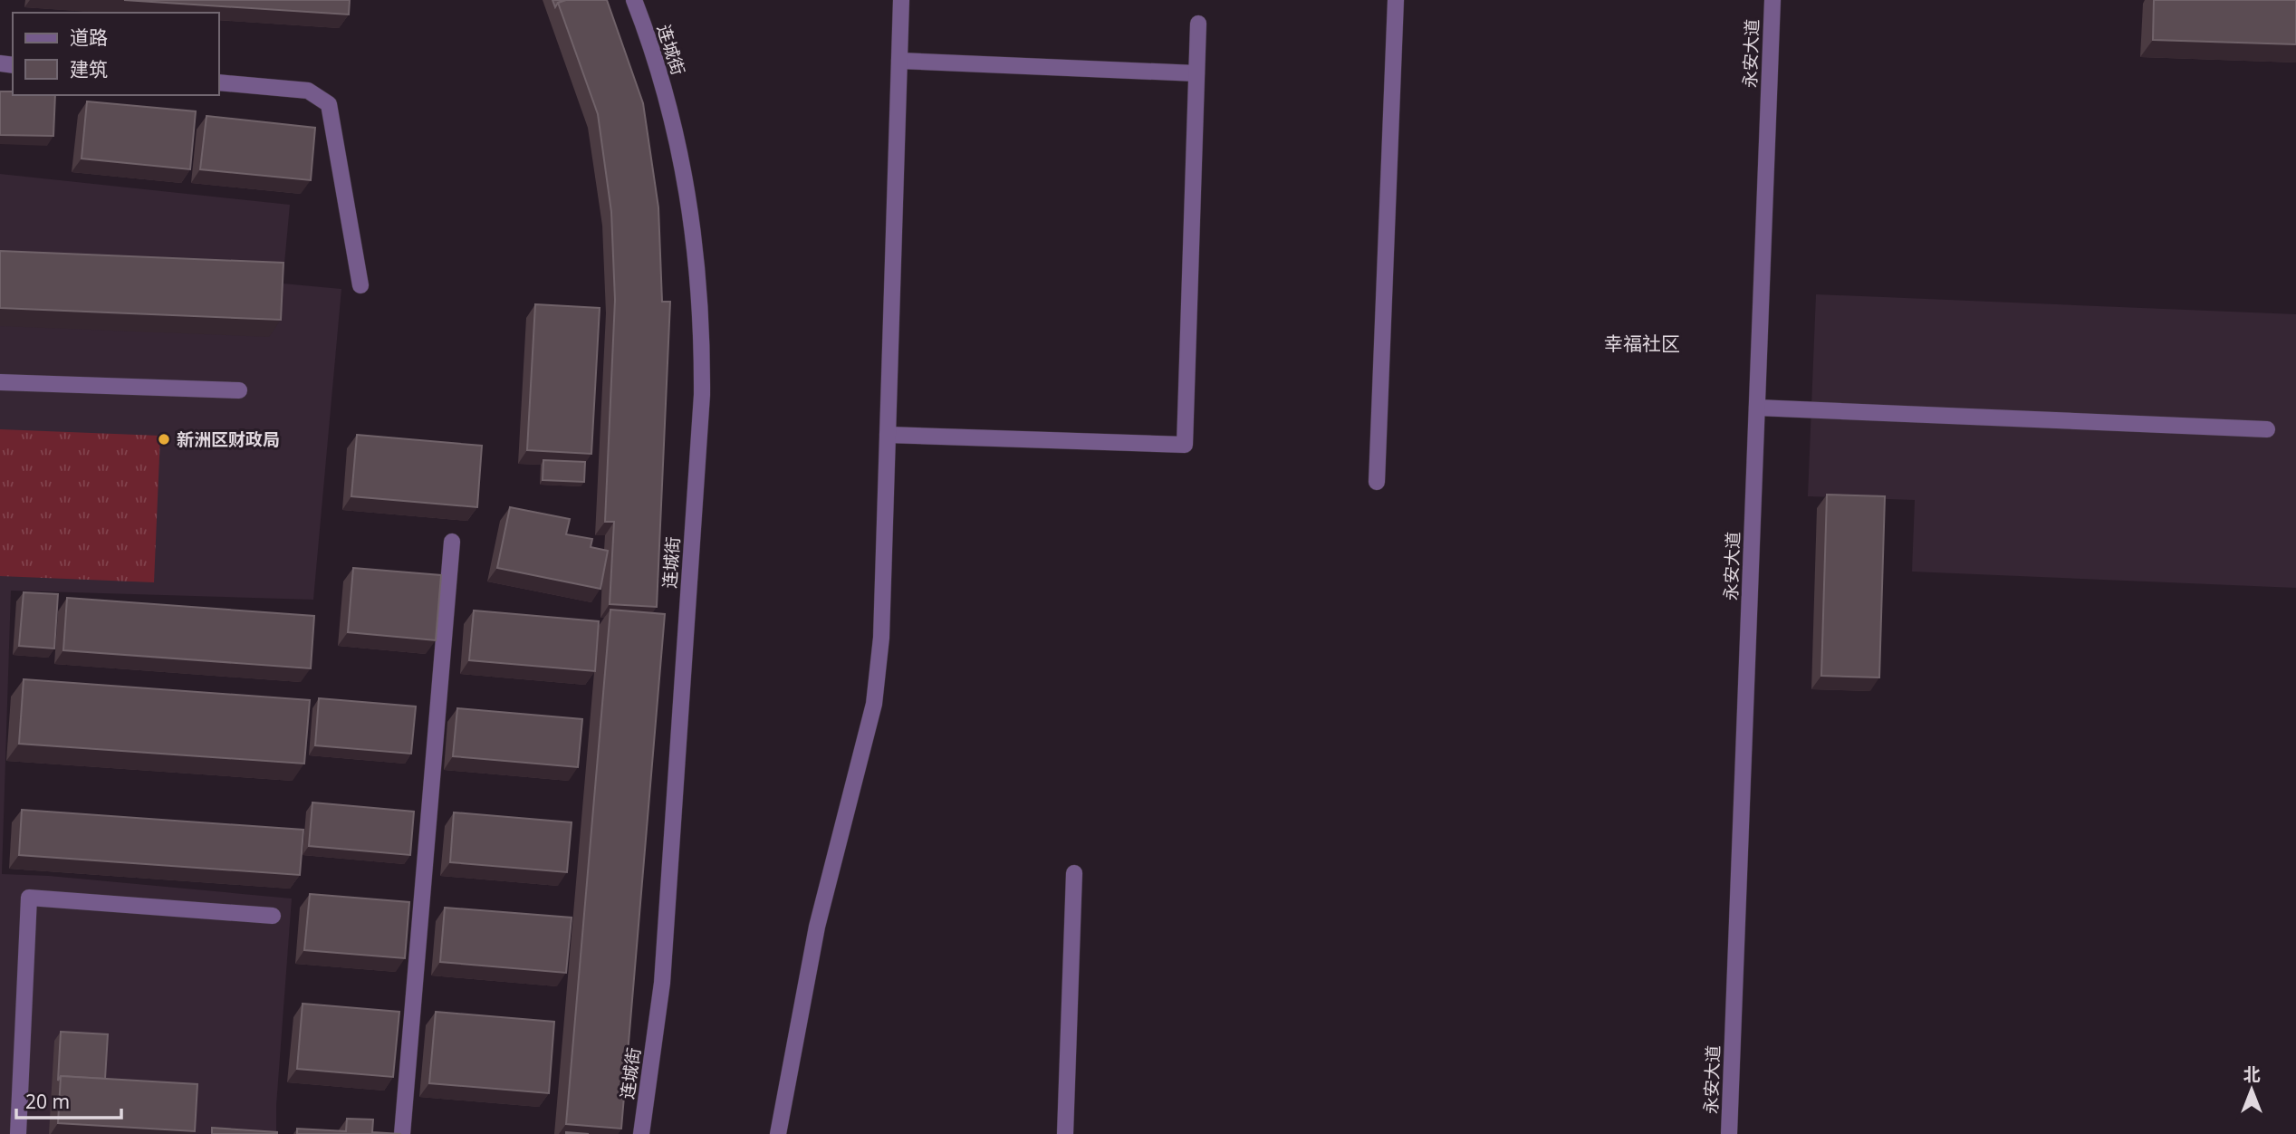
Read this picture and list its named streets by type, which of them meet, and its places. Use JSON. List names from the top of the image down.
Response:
{
  "streets": {
    "street": ["连城街", "永安大道"]
  },
  "districts": ["幸福社区"],
  "places": ["新洲区财政局"],
  "legend": ["道路", "建筑"],
  "scale_bar": "20 m",
  "north": "top"
}
